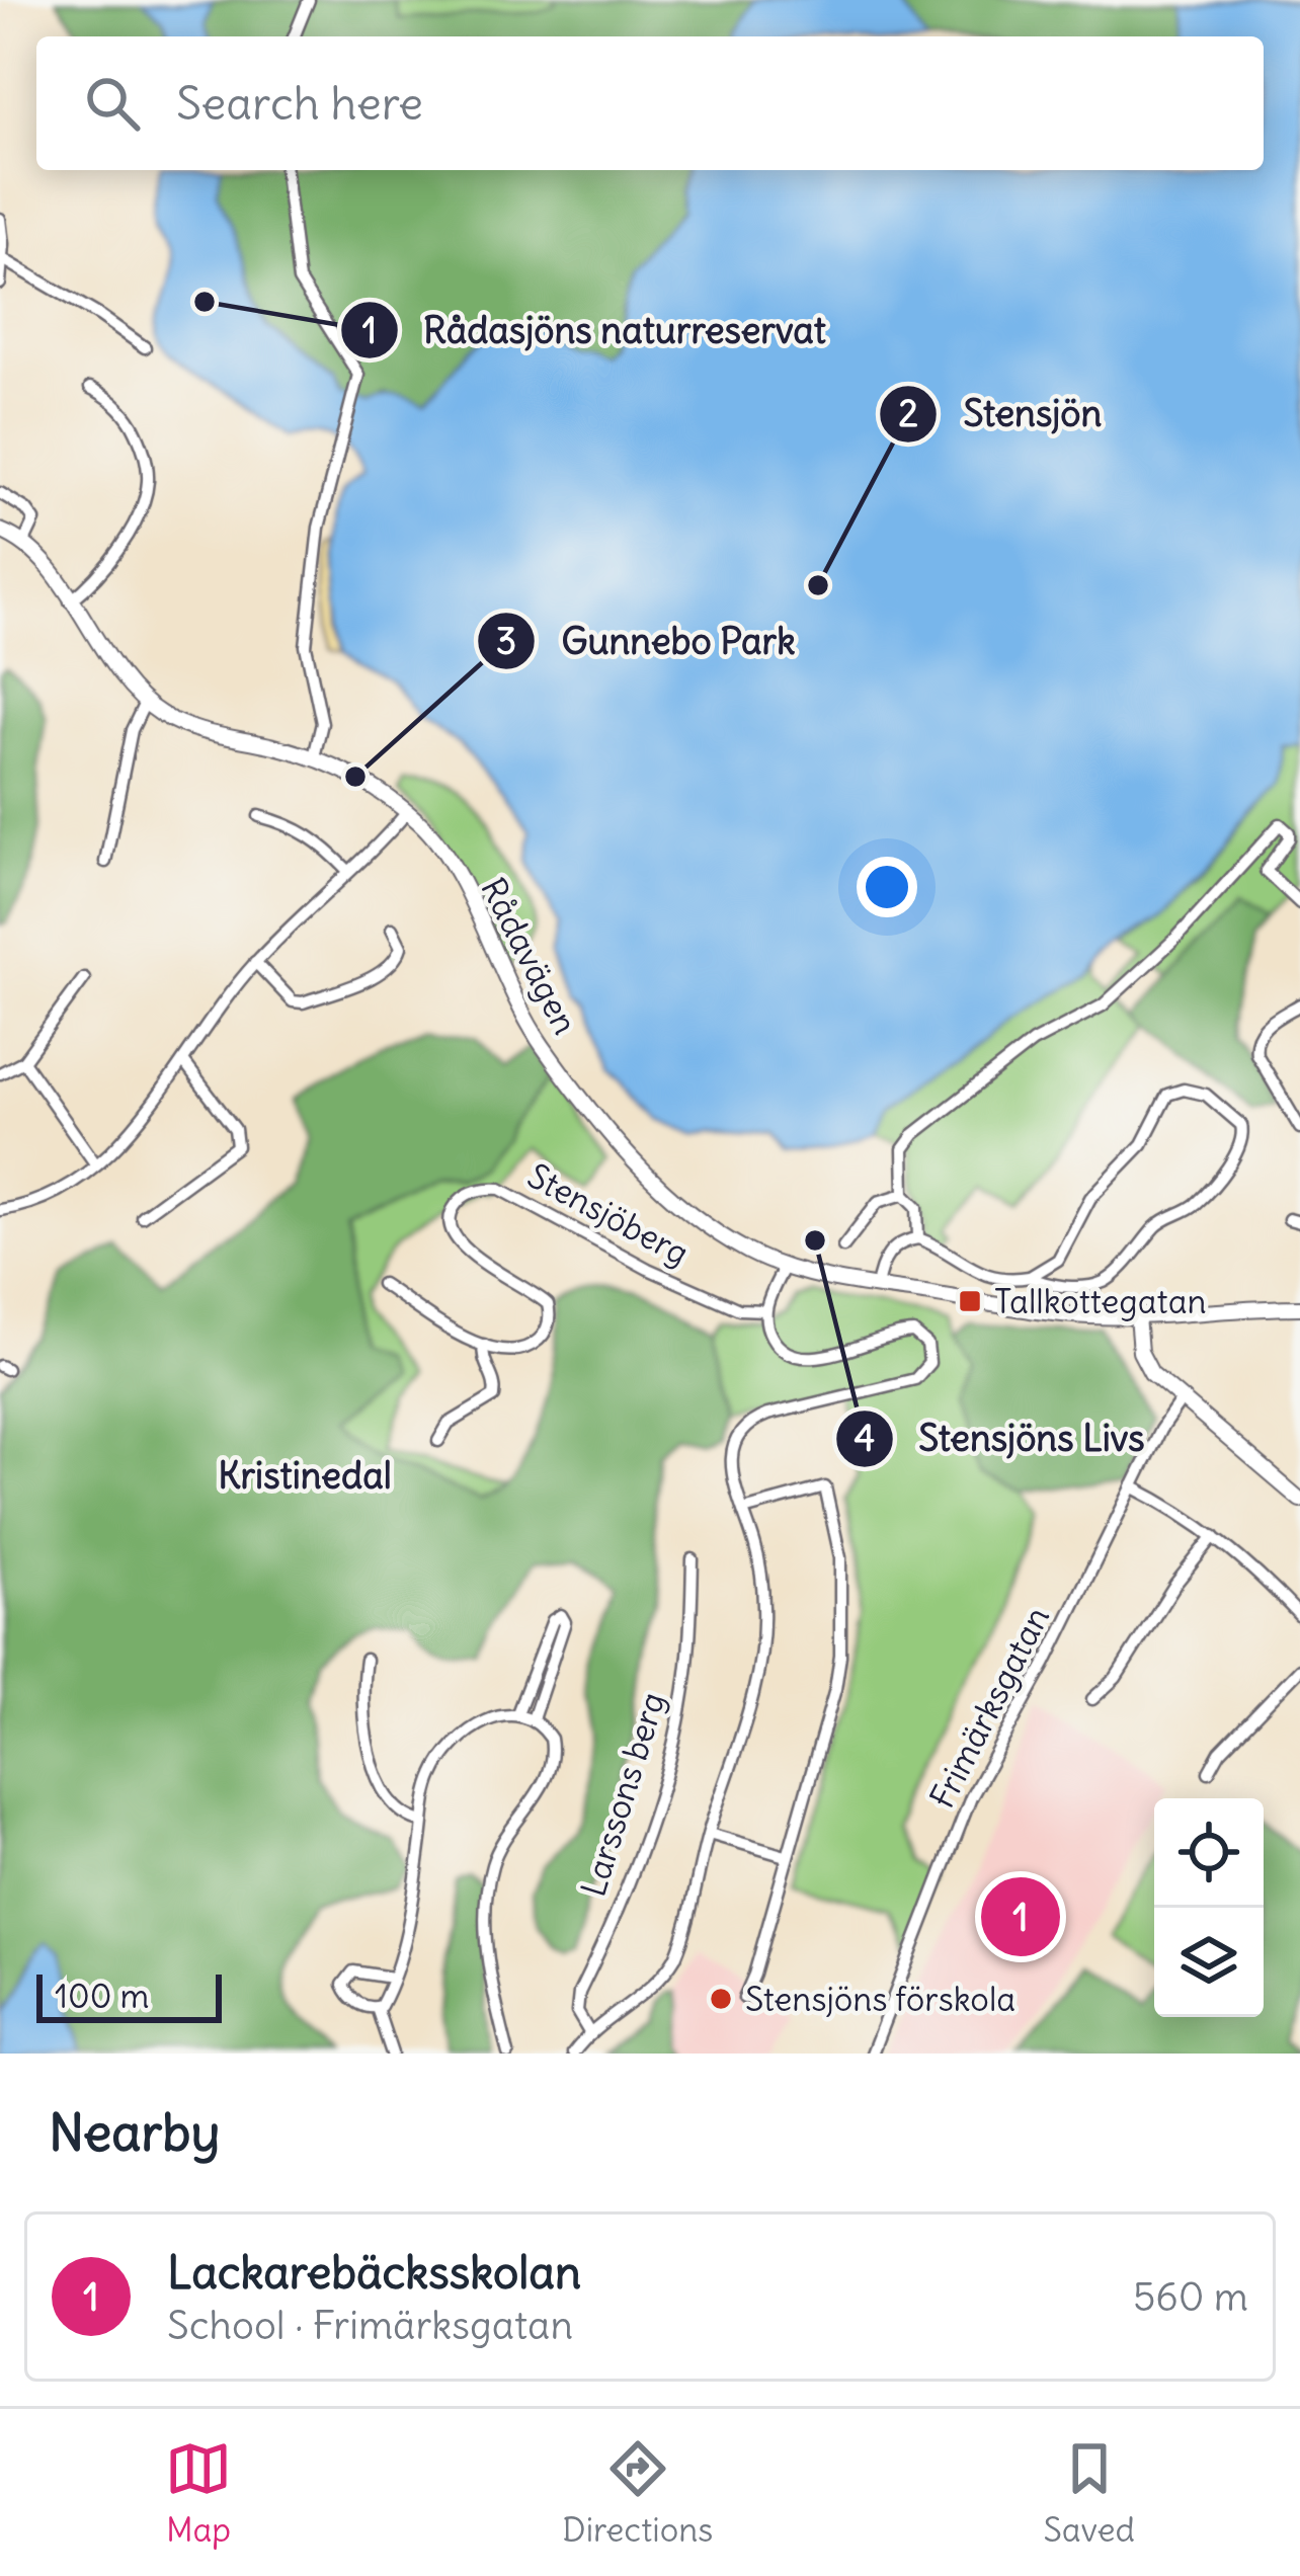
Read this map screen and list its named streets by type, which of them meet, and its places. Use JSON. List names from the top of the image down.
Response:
{
  "streets": {
    "street": [
      "Rådavägen",
      "Stensjöberg",
      "Frimärksgatan",
      "Larssons berg"
    ]
  },
  "districts": ["Kristinedal"],
  "places": {
    "other": [
      "Rådasjöns naturreservat",
      "Stensjön",
      "Gunnebo Park",
      "Stensjöns Livs",
      "Stensjöns förskola"
    ],
    "transit": ["Tallkottegatan"]
  },
  "scale_bar": "100 m",
  "page": {
    "search": "Search here",
    "pins": "1",
    "scale": "100 m",
    "heading": "Nearby",
    "list": [
      {
        "mark": "1",
        "name": "Lackarebäcksskolan",
        "note": "School · Frimärksgatan",
        "value": "560 m"
      }
    ],
    "nav": ["Map", "Directions", "Saved"]
  }
}
